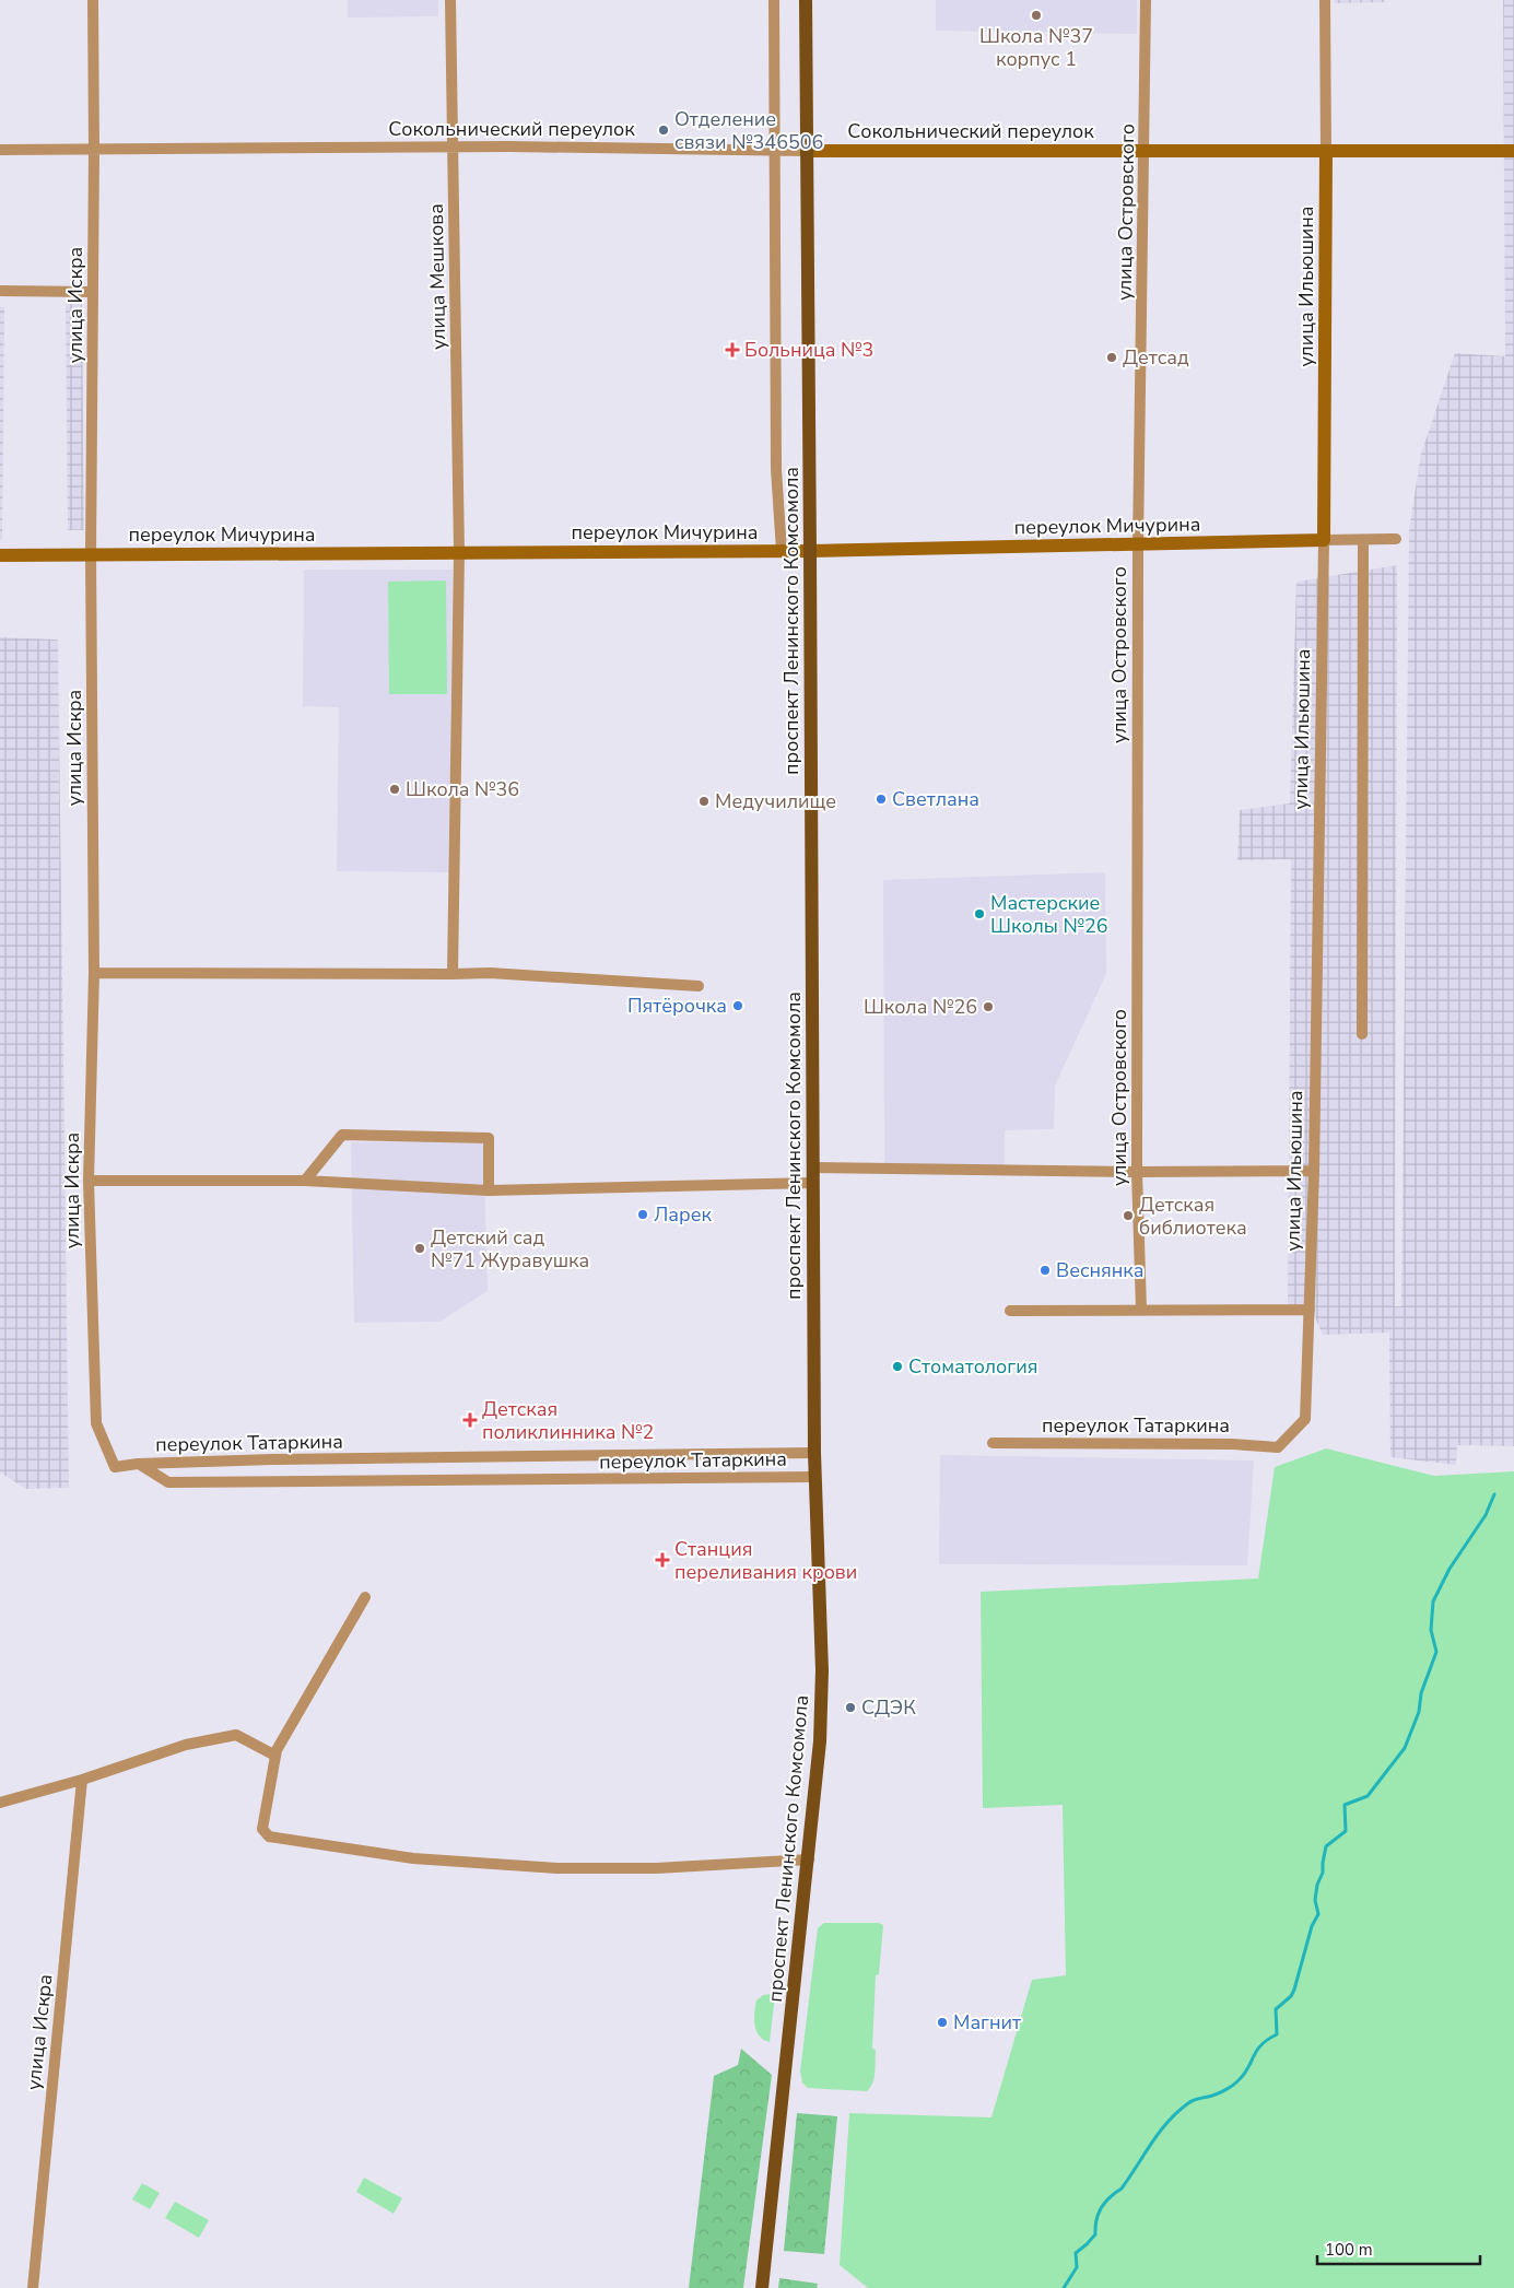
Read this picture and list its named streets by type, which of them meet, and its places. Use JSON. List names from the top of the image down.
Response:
{
  "streets": {
    "main road": ["проспект Ленинского Комсомола"],
    "street": [
      "Сокольнический переулок",
      "улица Островского",
      "улица Мешкова",
      "улица Ильюшина",
      "улица Искра",
      "переулок Мичурина",
      "переулок Татаркина"
    ]
  },
  "crossings": [
    ["Сокольнический переулок", "улица Островского"],
    ["Сокольнический переулок", "улица Мешкова"],
    ["Сокольнический переулок", "улица Ильюшина"],
    ["Сокольнический переулок", "улица Искра"],
    ["Сокольнический переулок", "проспект Ленинского Комсомола"],
    ["улица Островского", "переулок Мичурина"],
    ["улица Мешкова", "переулок Мичурина"],
    ["улица Ильюшина", "переулок Мичурина"],
    ["улица Ильюшина", "переулок Татаркина"],
    ["улица Искра", "переулок Мичурина"],
    ["улица Искра", "переулок Татаркина"],
    ["переулок Мичурина", "проспект Ленинского Комсомола"],
    ["проспект Ленинского Комсомола", "переулок Татаркина"]
  ],
  "places": {
    "other": [
      "Школа №37 корпус 1",
      "Отделение связи №346506",
      "Детсад",
      "Школа №36",
      "Светлана",
      "Медучилище",
      "Мастерские Школы №26",
      "Пятёрочка",
      "Школа №26",
      "Ларек",
      "Детская библиотека",
      "Детский сад №71 Журавушка",
      "Веснянка",
      "Стоматология",
      "СДЭК",
      "Магнит"
    ],
    "health": ["Больница №3", "Детская поликлинника №2", "Станция переливания крови"]
  },
  "scale_bar": "100 m"
}
